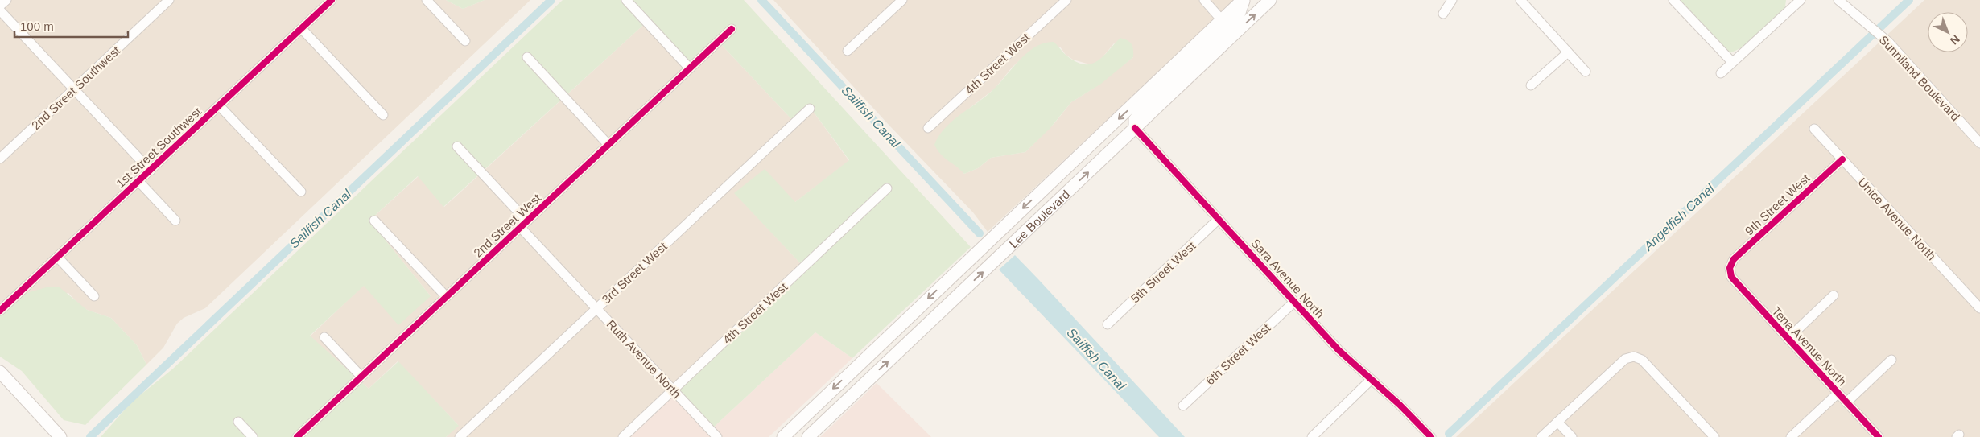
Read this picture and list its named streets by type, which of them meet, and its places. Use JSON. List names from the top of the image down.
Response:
{
  "streets": {
    "main road": ["Lee Boulevard"],
    "street": [
      "4th Street West",
      "Sunniland Boulevard",
      "2nd Street Southwest",
      "1st Street Southwest",
      "9th Street West",
      "Unice Avenue North",
      "2nd Street West",
      "5th Street West",
      "3rd Street West",
      "Sara Avenue North",
      "Tena Avenue North",
      "6th Street West",
      "Ruth Avenue North"
    ]
  },
  "crossings": [
    ["4th Street West", "Ruth Avenue North"],
    ["9th Street West", "Unice Avenue North"],
    ["9th Street West", "Tena Avenue North"],
    ["Lee Boulevard", "Sara Avenue North"],
    ["2nd Street West", "Ruth Avenue North"],
    ["5th Street West", "Sara Avenue North"],
    ["3rd Street West", "Ruth Avenue North"],
    ["Sara Avenue North", "6th Street West"]
  ],
  "water": ["Sailfish Canal", "Angelfish Canal"],
  "scale_bar": "100 m",
  "north": "bottom right"
}
